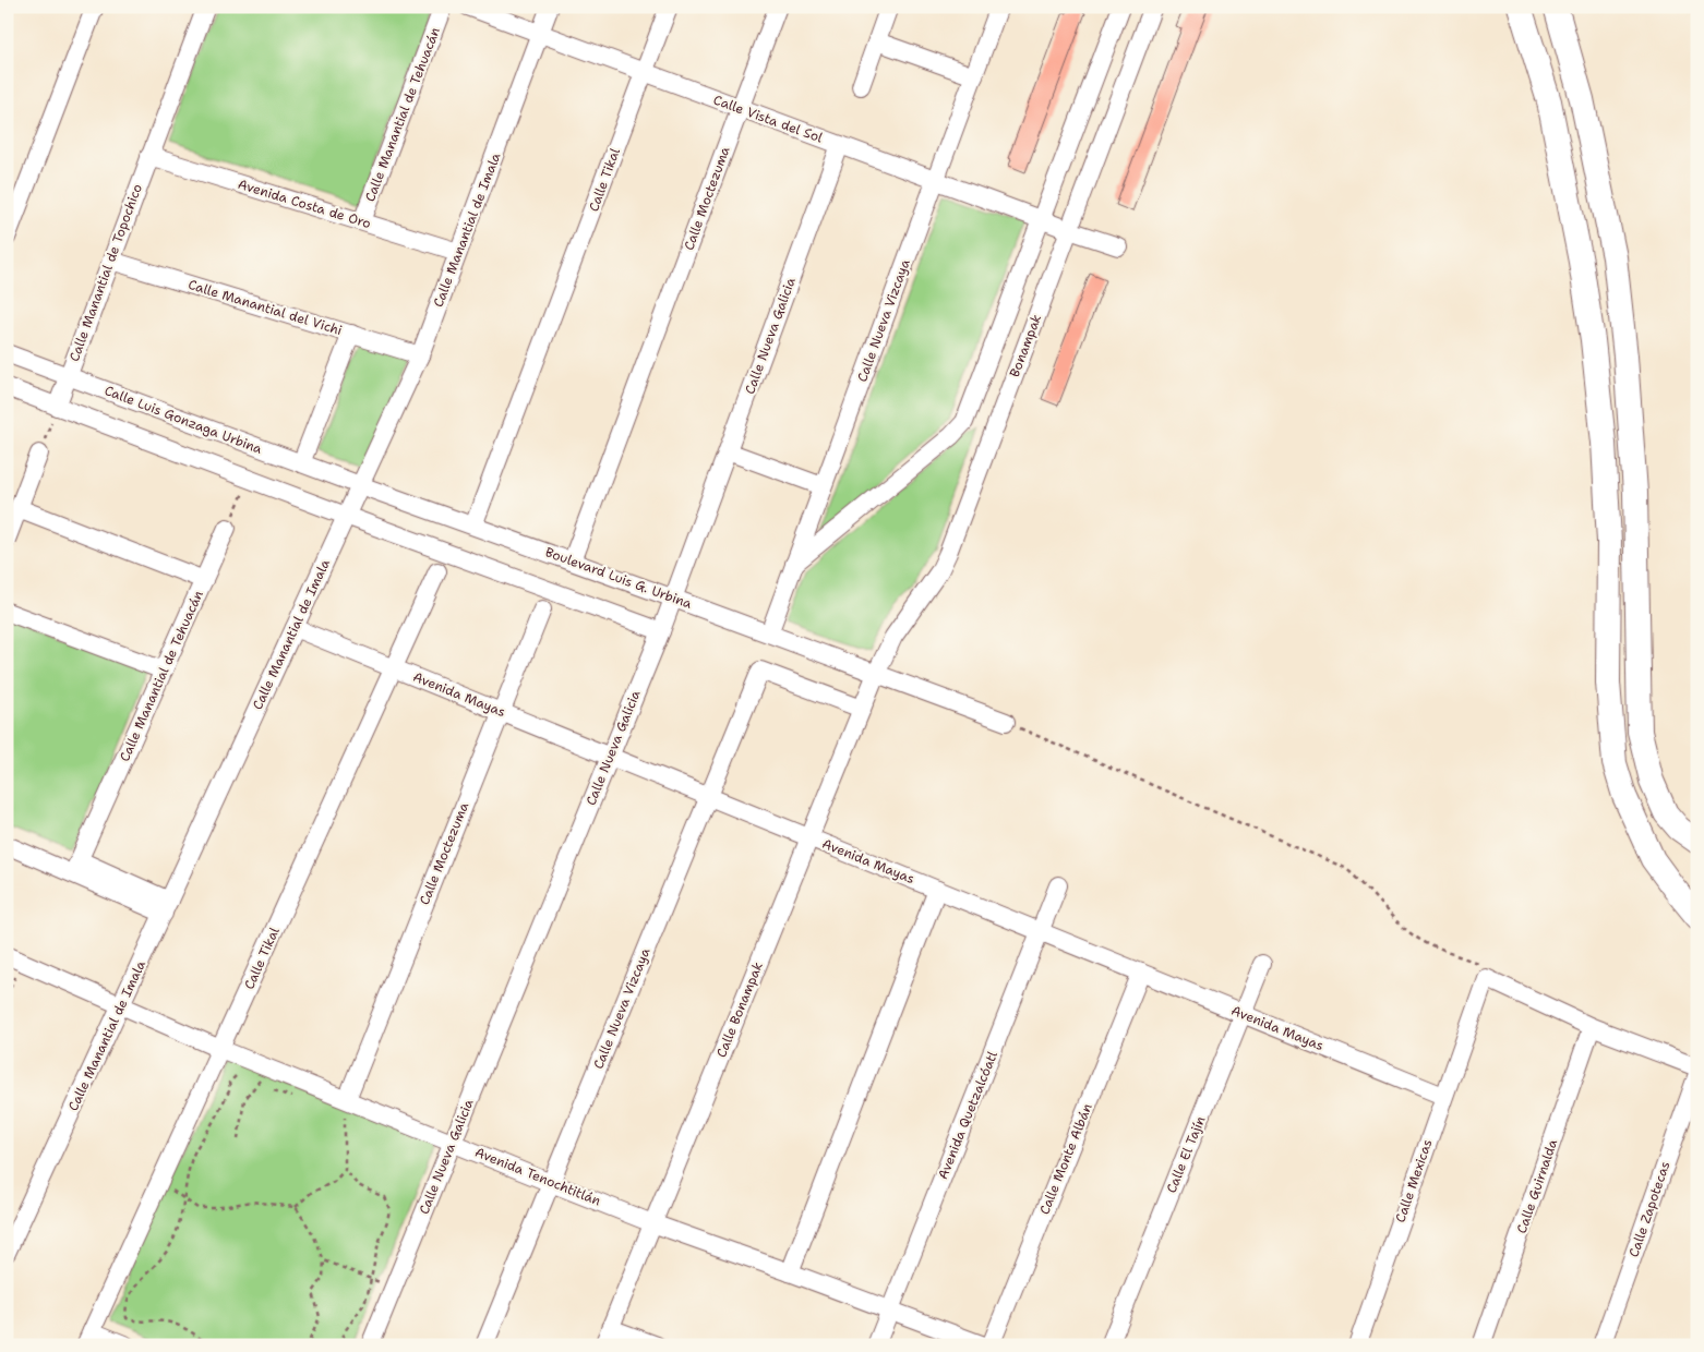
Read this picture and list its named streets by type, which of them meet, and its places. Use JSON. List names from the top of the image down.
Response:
{
  "streets": {
    "street": [
      "Calle Manantial de Tehuacán",
      "Calle Vista del Sol",
      "Calle Tikal",
      "Calle Moctezuma",
      "Avenida Costa de Oro",
      "Calle Manantial de Imala",
      "Calle Manantial de Topochico",
      "Calle Manantial del Vichi",
      "Calle Nueva Vizcaya",
      "Calle Nueva Galicia",
      "Bonampak",
      "Calle Luis Gonzaga Urbina",
      "Boulevard Luis G. Urbina",
      "Avenida Mayas",
      "Calle Bonampak",
      "Avenida Quetzalcóatl",
      "Calle El Tajín",
      "Calle Monte Albán",
      "Avenida Tenochtitlán",
      "Calle Mexicas",
      "Calle Guirnalda",
      "Calle Zapotecas"
    ]
  },
  "crossings": [
    ["Calle Manantial de Tehuacán", "Avenida Costa de Oro"],
    ["Calle Vista del Sol", "Calle Tikal"],
    ["Calle Vista del Sol", "Calle Moctezuma"],
    ["Calle Vista del Sol", "Calle Manantial de Imala"],
    ["Calle Vista del Sol", "Calle Nueva Vizcaya"],
    ["Calle Vista del Sol", "Calle Nueva Galicia"],
    ["Calle Vista del Sol", "Bonampak"],
    ["Calle Tikal", "Boulevard Luis G. Urbina"],
    ["Calle Tikal", "Avenida Mayas"],
    ["Calle Tikal", "Avenida Tenochtitlán"],
    ["Calle Moctezuma", "Boulevard Luis G. Urbina"],
    ["Calle Moctezuma", "Avenida Mayas"],
    ["Calle Moctezuma", "Avenida Tenochtitlán"],
    ["Avenida Costa de Oro", "Calle Manantial de Imala"],
    ["Avenida Costa de Oro", "Calle Manantial de Topochico"],
    ["Calle Manantial de Imala", "Calle Manantial del Vichi"],
    ["Calle Manantial de Imala", "Calle Luis Gonzaga Urbina"],
    ["Calle Manantial de Imala", "Boulevard Luis G. Urbina"],
    ["Calle Manantial de Imala", "Avenida Mayas"],
    ["Calle Manantial de Imala", "Avenida Tenochtitlán"],
    ["Calle Manantial de Topochico", "Calle Manantial del Vichi"],
    ["Calle Manantial de Topochico", "Calle Luis Gonzaga Urbina"],
    ["Calle Nueva Vizcaya", "Boulevard Luis G. Urbina"],
    ["Calle Nueva Vizcaya", "Avenida Mayas"],
    ["Calle Nueva Vizcaya", "Calle Bonampak"],
    ["Calle Nueva Vizcaya", "Avenida Tenochtitlán"],
    ["Calle Nueva Galicia", "Boulevard Luis G. Urbina"],
    ["Calle Nueva Galicia", "Avenida Mayas"],
    ["Calle Nueva Galicia", "Avenida Tenochtitlán"],
    ["Bonampak", "Boulevard Luis G. Urbina"],
    ["Bonampak", "Calle Bonampak"],
    ["Calle Luis Gonzaga Urbina", "Boulevard Luis G. Urbina"],
    ["Boulevard Luis G. Urbina", "Calle Bonampak"],
    ["Avenida Mayas", "Calle Bonampak"],
    ["Avenida Mayas", "Avenida Quetzalcóatl"],
    ["Avenida Mayas", "Calle El Tajín"],
    ["Avenida Mayas", "Calle Monte Albán"],
    ["Avenida Mayas", "Calle Mexicas"],
    ["Calle Bonampak", "Avenida Tenochtitlán"],
    ["Avenida Quetzalcóatl", "Avenida Tenochtitlán"]
  ]
}
